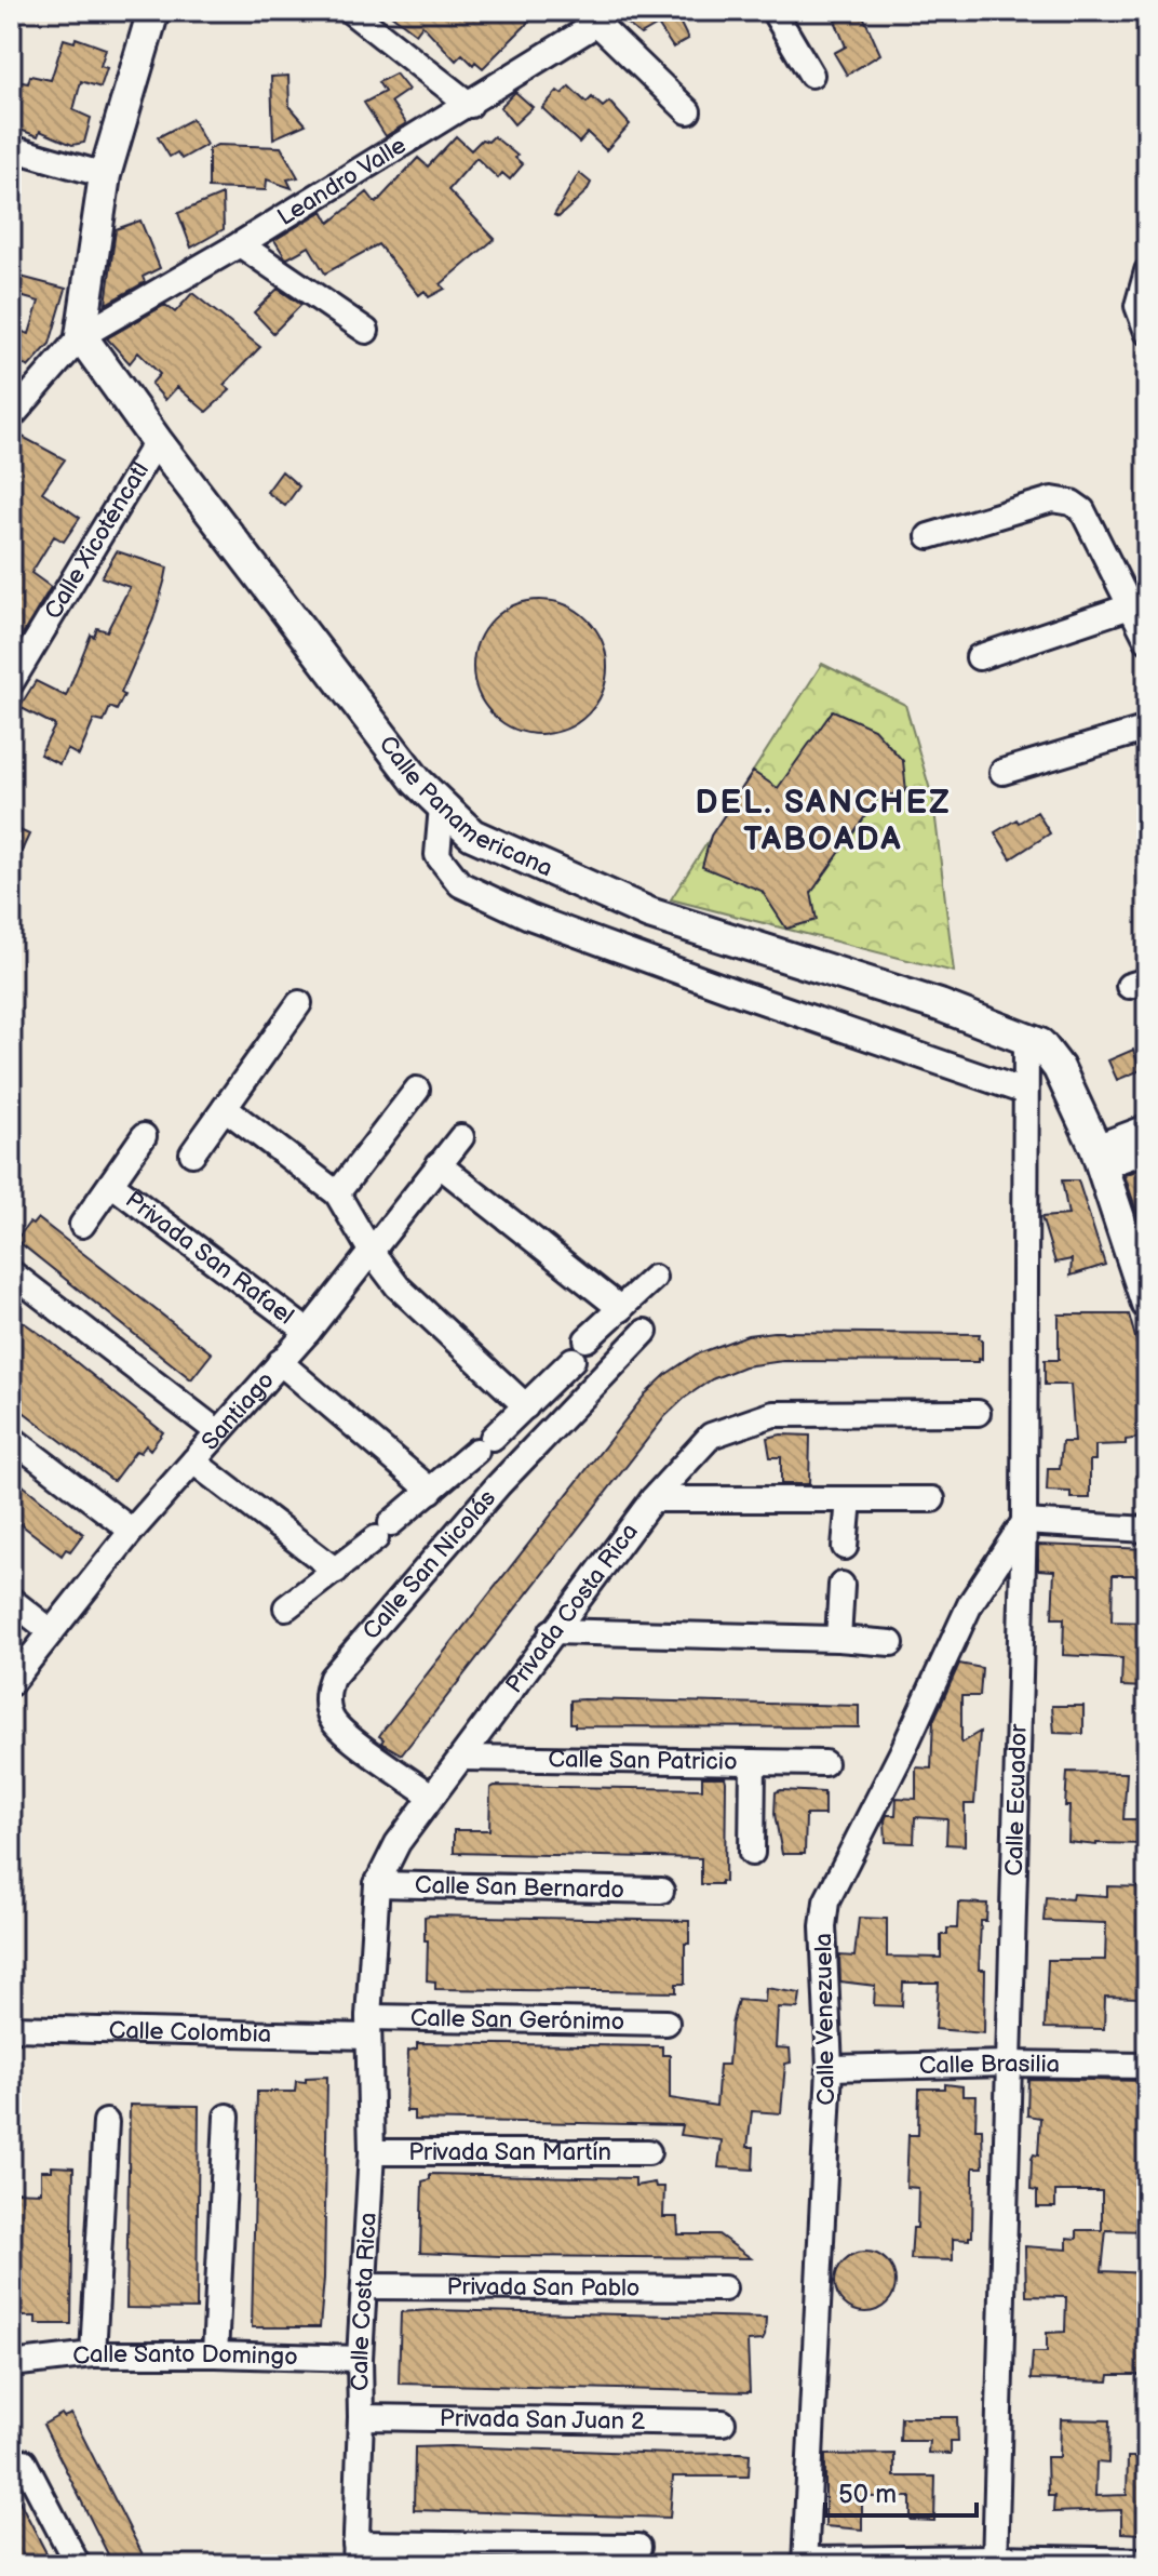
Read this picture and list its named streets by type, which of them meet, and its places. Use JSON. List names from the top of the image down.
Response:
{
  "streets": {
    "main road": ["Calle Panamericana"],
    "street": [
      "Leandro Valle",
      "Calle Xicoténcatl",
      "Privada San Rafael",
      "Santiago",
      "Calle San Nicolás",
      "Privada Costa Rica",
      "Calle San Patricio",
      "Calle Ecuador",
      "Calle San Bernardo",
      "Calle San Gerónimo",
      "Calle Venezuela",
      "Calle Colombia",
      "Calle Brasilia",
      "Privada San Martín",
      "Privada San Pablo",
      "Calle Costa Rica",
      "Calle Santo Domingo",
      "Privada San Juan 2"
    ]
  },
  "crossings": [
    ["Leandro Valle", "Calle Panamericana"],
    ["Calle Xicoténcatl", "Calle Panamericana"],
    ["Calle Panamericana", "Calle Ecuador"],
    ["Privada San Rafael", "Santiago"],
    ["Calle San Nicolás", "Privada Costa Rica"],
    ["Privada Costa Rica", "Calle San Patricio"],
    ["Privada Costa Rica", "Calle San Bernardo"],
    ["Privada Costa Rica", "Calle San Gerónimo"],
    ["Privada Costa Rica", "Calle Colombia"],
    ["Privada Costa Rica", "Calle Costa Rica"],
    ["Calle Ecuador", "Calle Venezuela"],
    ["Calle Ecuador", "Calle Brasilia"],
    ["Calle San Gerónimo", "Calle Colombia"],
    ["Calle San Gerónimo", "Calle Costa Rica"],
    ["Calle Venezuela", "Calle Brasilia"],
    ["Calle Colombia", "Calle Costa Rica"],
    ["Privada San Martín", "Calle Costa Rica"],
    ["Privada San Pablo", "Calle Costa Rica"],
    ["Calle Costa Rica", "Calle Santo Domingo"],
    ["Calle Costa Rica", "Privada San Juan 2"]
  ],
  "districts": ["DEL. SANCHEZ TABOADA"],
  "scale_bar": "50 m"
}
